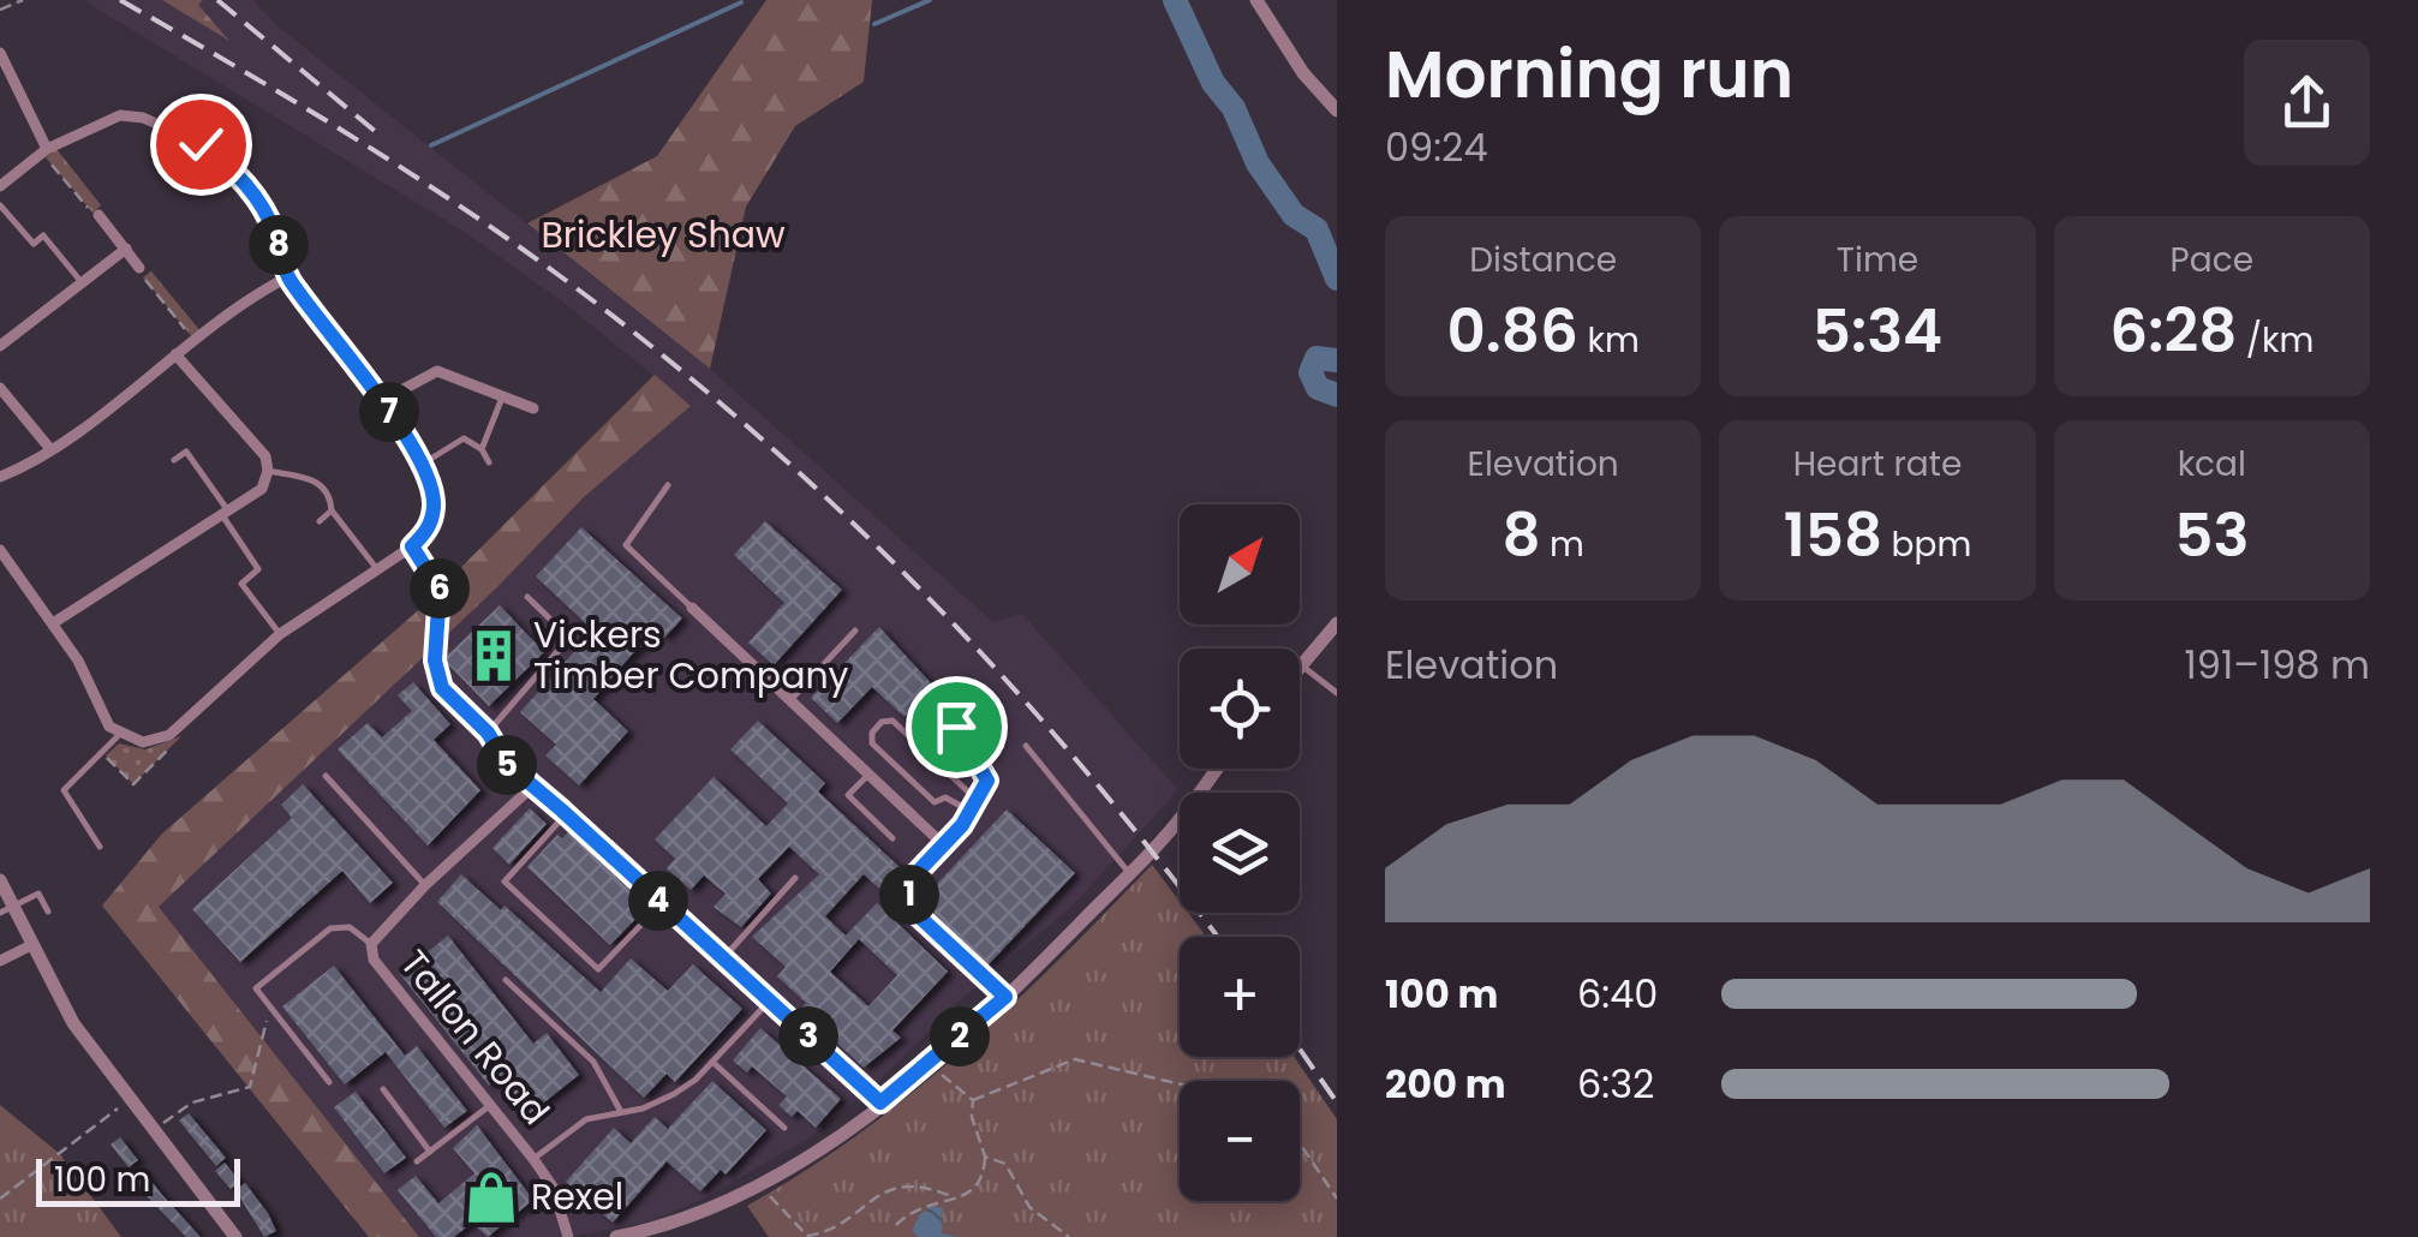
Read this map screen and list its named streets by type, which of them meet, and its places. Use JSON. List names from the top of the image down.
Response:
{
  "streets": {
    "street": ["Tallon Road"]
  },
  "parks": ["Brickley Shaw"],
  "places": {
    "building": ["Vickers Timber Company"],
    "shop": ["Rexel"]
  },
  "scale_bar": "100 m",
  "north": "top right",
  "page": {
    "heading": ["Morning run", "09:24"],
    "stats": [
      ["Distance", "0.86 km"],
      ["Time", "5:34"],
      ["Pace", "6:28 /km"],
      ["Elevation", "8 m"],
      ["Heart rate", "158 bpm"],
      ["kcal", "53"]
    ],
    "pins": [
      "8",
      "7",
      "6",
      "5",
      "1",
      "4",
      "2",
      "3"
    ],
    "map_buttons": ["+", "−"],
    "chart": ["Elevation", "191–198 m"],
    "list": [
      {
        "name": "100 m",
        "note": "6:40"
      },
      {
        "name": "200 m",
        "note": "6:32"
      }
    ],
    "scale": "100 m"
  }
}
